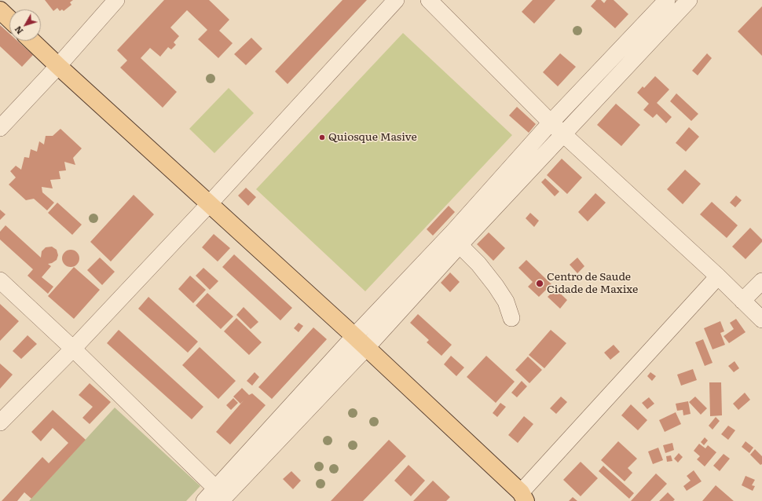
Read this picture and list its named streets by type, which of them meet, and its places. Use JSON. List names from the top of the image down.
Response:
{
  "places": ["Quiosque Masive", "Centro de Saude Cidade de Maxixe"],
  "north": "bottom left"
}
